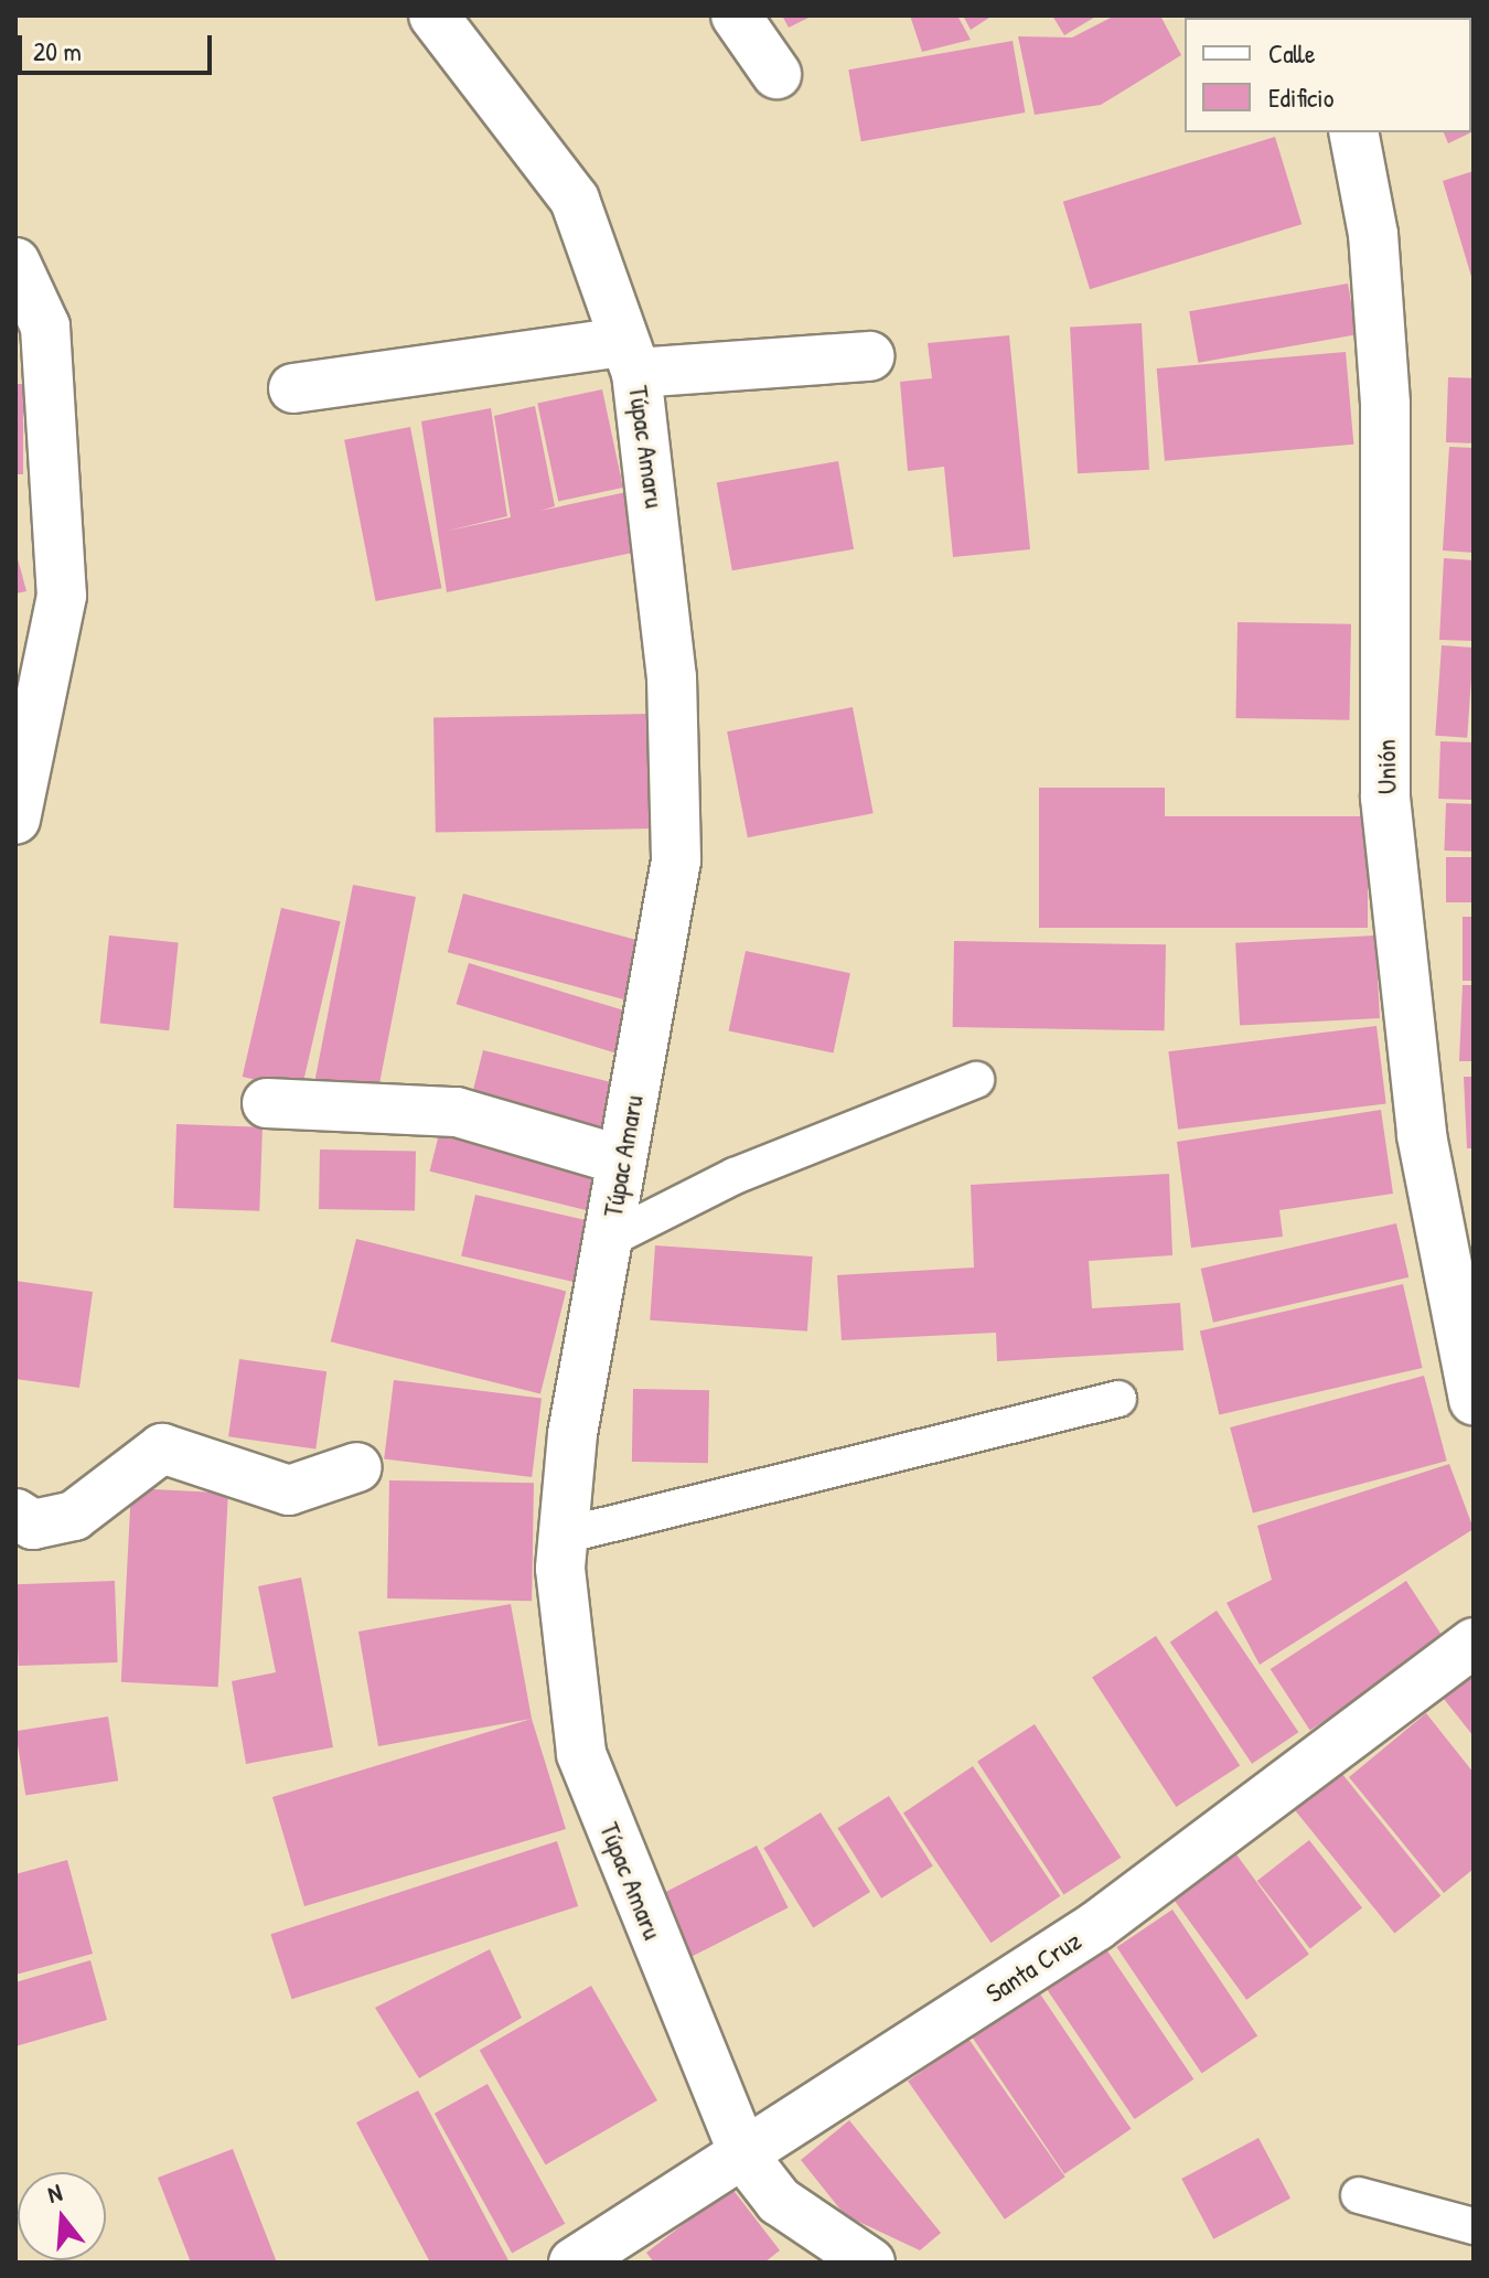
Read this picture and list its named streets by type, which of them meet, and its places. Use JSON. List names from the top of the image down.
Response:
{
  "streets": {
    "street": ["Túpac Amaru", "Unión", "Santa Cruz"]
  },
  "crossings": [
    ["Túpac Amaru", "Santa Cruz"]
  ],
  "legend": ["Calle", "Edificio"],
  "scale_bar": "20 m",
  "north": "top"
}
